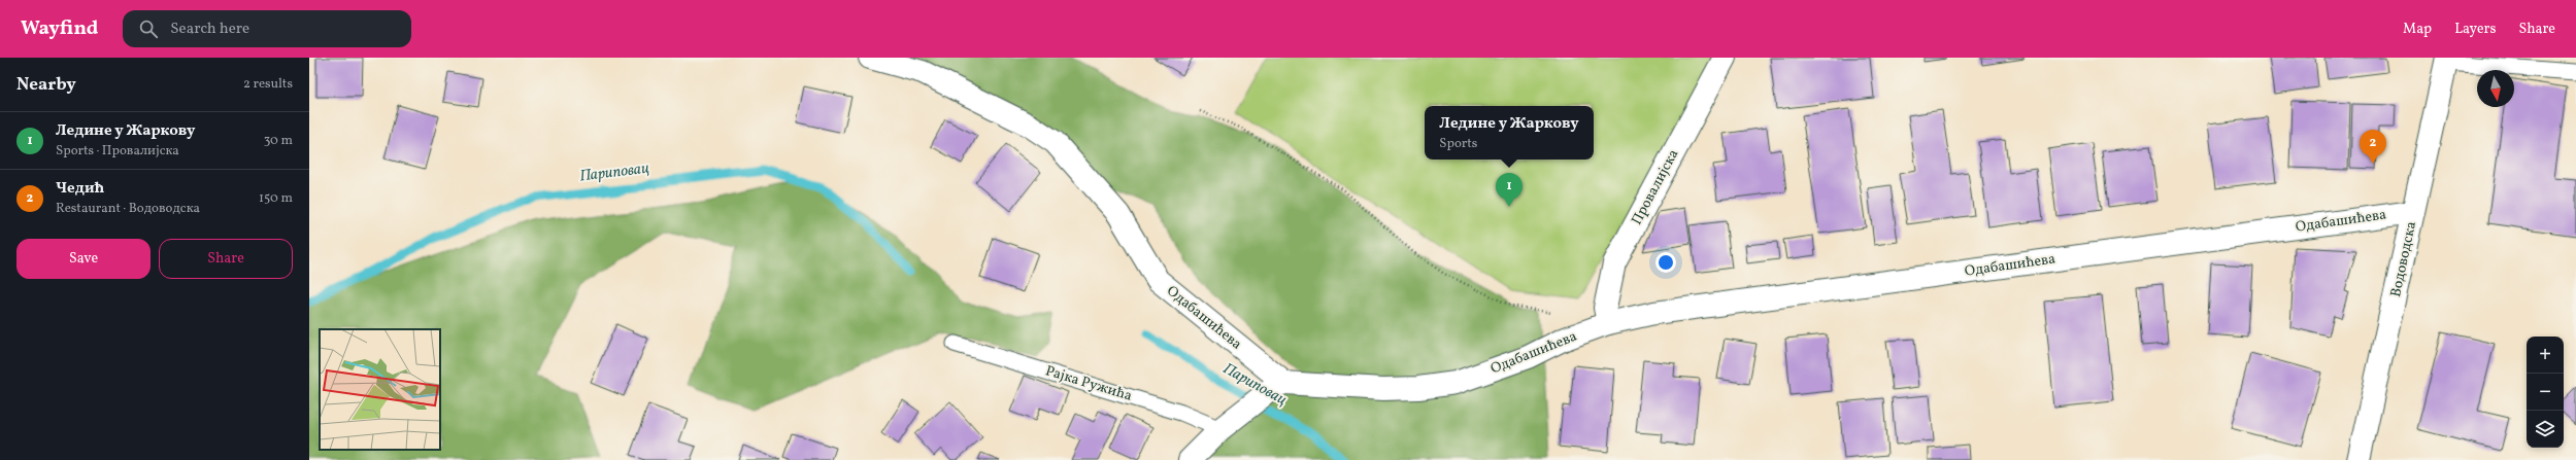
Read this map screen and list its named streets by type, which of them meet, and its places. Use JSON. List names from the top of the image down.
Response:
{
  "streets": {
    "street": ["Провалијска", "Одабашићева", "Водоводска"],
    "lane": ["Рајка Ружића"]
  },
  "crossings": [
    ["Провалијска", "Одабашићева"],
    ["Одабашићева", "Водоводска"]
  ],
  "water": ["Париповац"],
  "north": "bottom",
  "page": {
    "header": "Wayfind",
    "search": "Search here",
    "nav": ["Map", "Layers", "Share"],
    "heading": ["Nearby", "2 results"],
    "popup": ["Ледине у Жаркову", "Sports"],
    "list": [
      {
        "mark": "1",
        "name": "Ледине у Жаркову",
        "note": "Sports · Провалијска",
        "value": "30 m"
      },
      {
        "mark": "2",
        "name": "Чедић",
        "note": "Restaurant · Водоводска",
        "value": "150 m"
      }
    ],
    "pins": ["2", "1"],
    "buttons": ["Save", "Share"],
    "map_buttons": ["+", "−"]
  }
}
